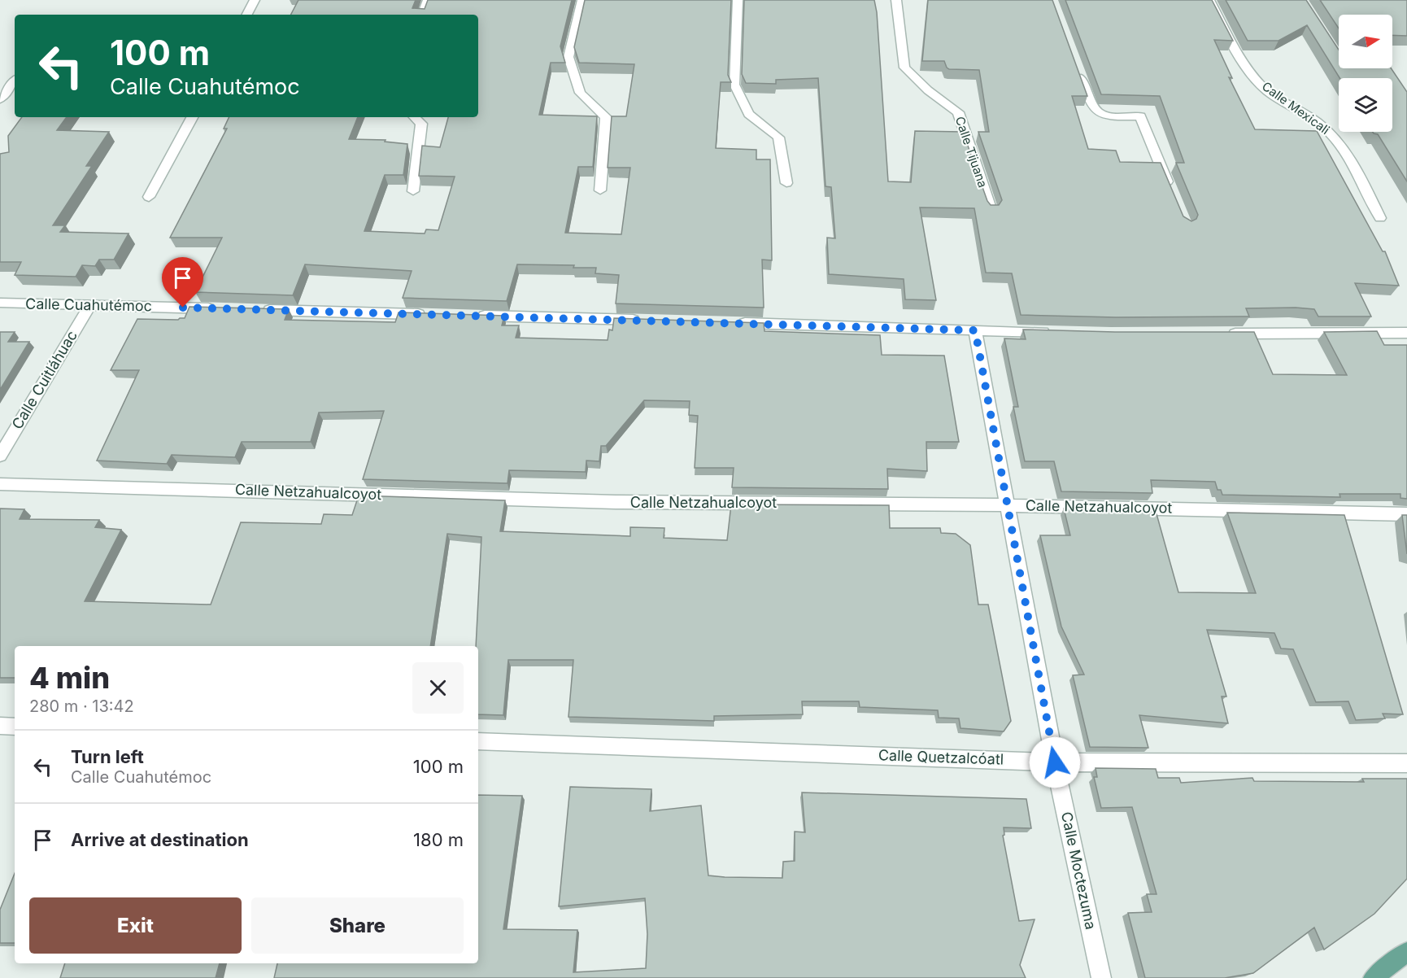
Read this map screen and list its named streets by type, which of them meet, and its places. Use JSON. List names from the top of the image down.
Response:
{
  "streets": {
    "street": [
      "Calle Mexicali",
      "Calle Tijuana",
      "Calle Cuahutémoc",
      "Calle Cuitláhuac",
      "Calle Netzahualcoyot",
      "Calle Quetzalcóatl",
      "Calle Moctezuma"
    ]
  },
  "crossings": [
    ["Calle Cuahutémoc", "Calle Cuitláhuac"],
    ["Calle Netzahualcoyot", "Calle Moctezuma"],
    ["Calle Quetzalcóatl", "Calle Moctezuma"]
  ],
  "north": "right",
  "page": {
    "turn": ["100 m", "Calle Cuahutémoc"],
    "heading": ["4 min", "280 m · 13:42"],
    "list": [
      {
        "name": "Turn left",
        "note": "Calle Cuahutémoc",
        "value": "100 m"
      },
      {
        "name": "Arrive at destination",
        "value": "180 m"
      }
    ],
    "buttons": ["Exit", "Share"]
  }
}
